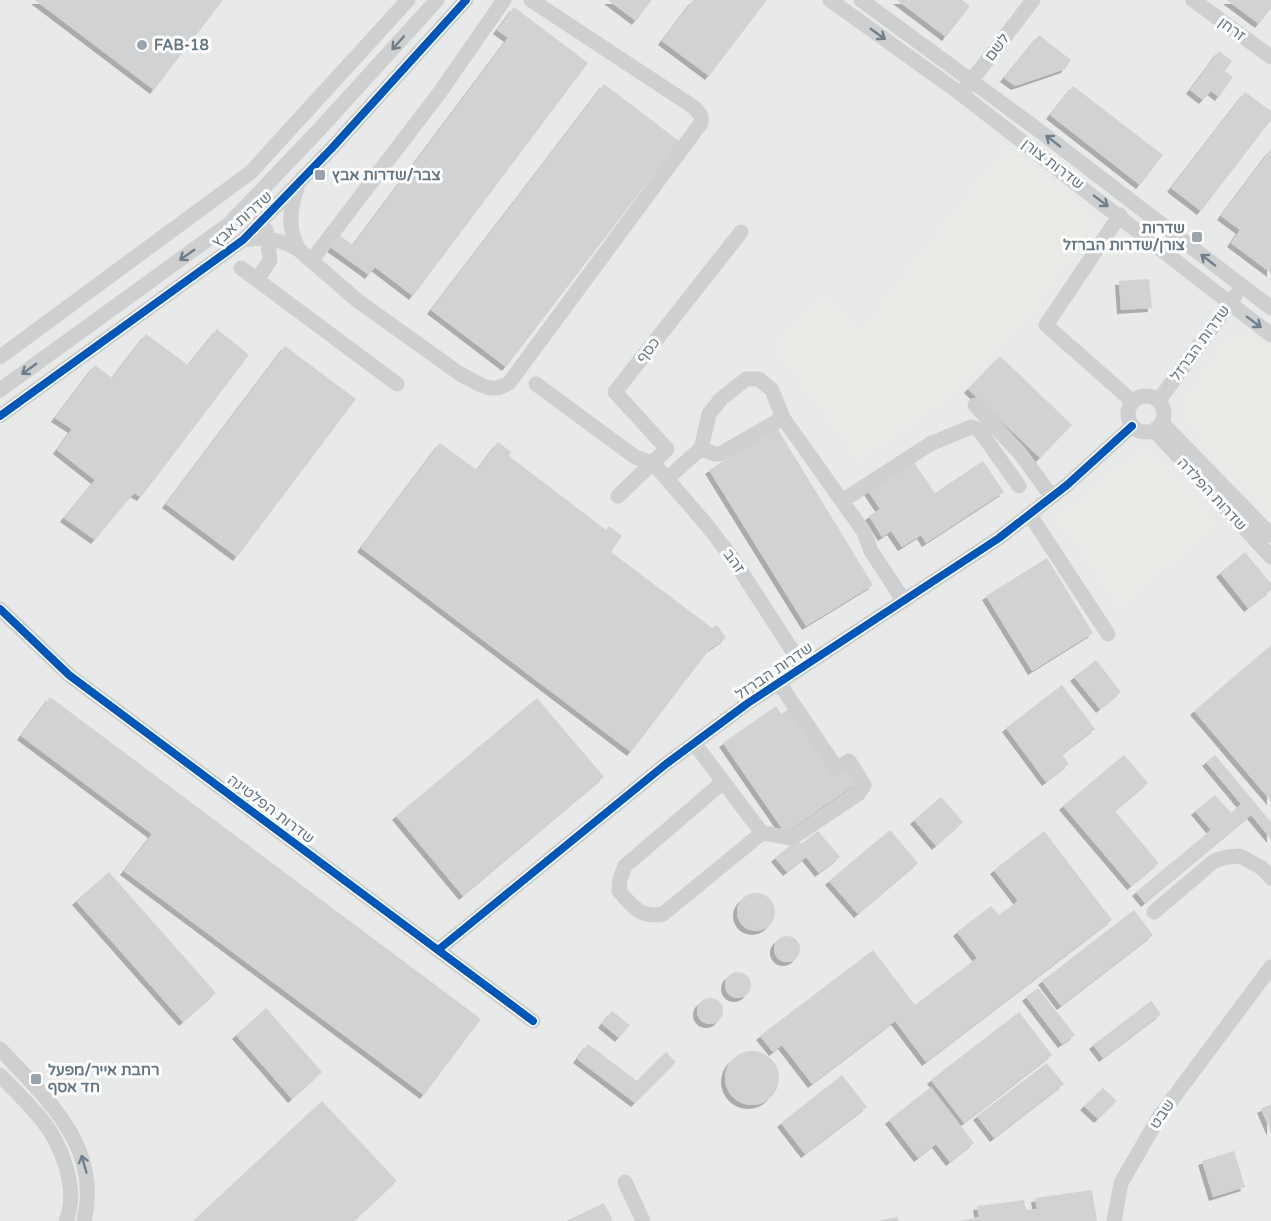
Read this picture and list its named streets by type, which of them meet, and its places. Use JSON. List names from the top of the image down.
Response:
{
  "streets": {
    "street": [
      "זרחן",
      "לשם",
      "שדרות צורן",
      "שדרות אבץ",
      "שדרות הברזל",
      "כסף",
      "שדרות הפלדה",
      "זהב",
      "שדרות הפלטינה",
      "שבט"
    ]
  },
  "crossings": [
    ["לשם", "שדרות צורן"],
    ["שדרות צורן", "שדרות הברזל"],
    ["שדרות הברזל", "שדרות הפלדה"],
    ["שדרות הברזל", "זהב"],
    ["שדרות הברזל", "שדרות הפלטינה"],
    ["כסף", "זהב"]
  ],
  "places": {
    "other": ["FAB-18"],
    "transit": ["צבר/שדרות אבץ", "שדרות צורן/שדרות הברזל", "רחבת אייר/מפעל חד אסף"]
  }
}
